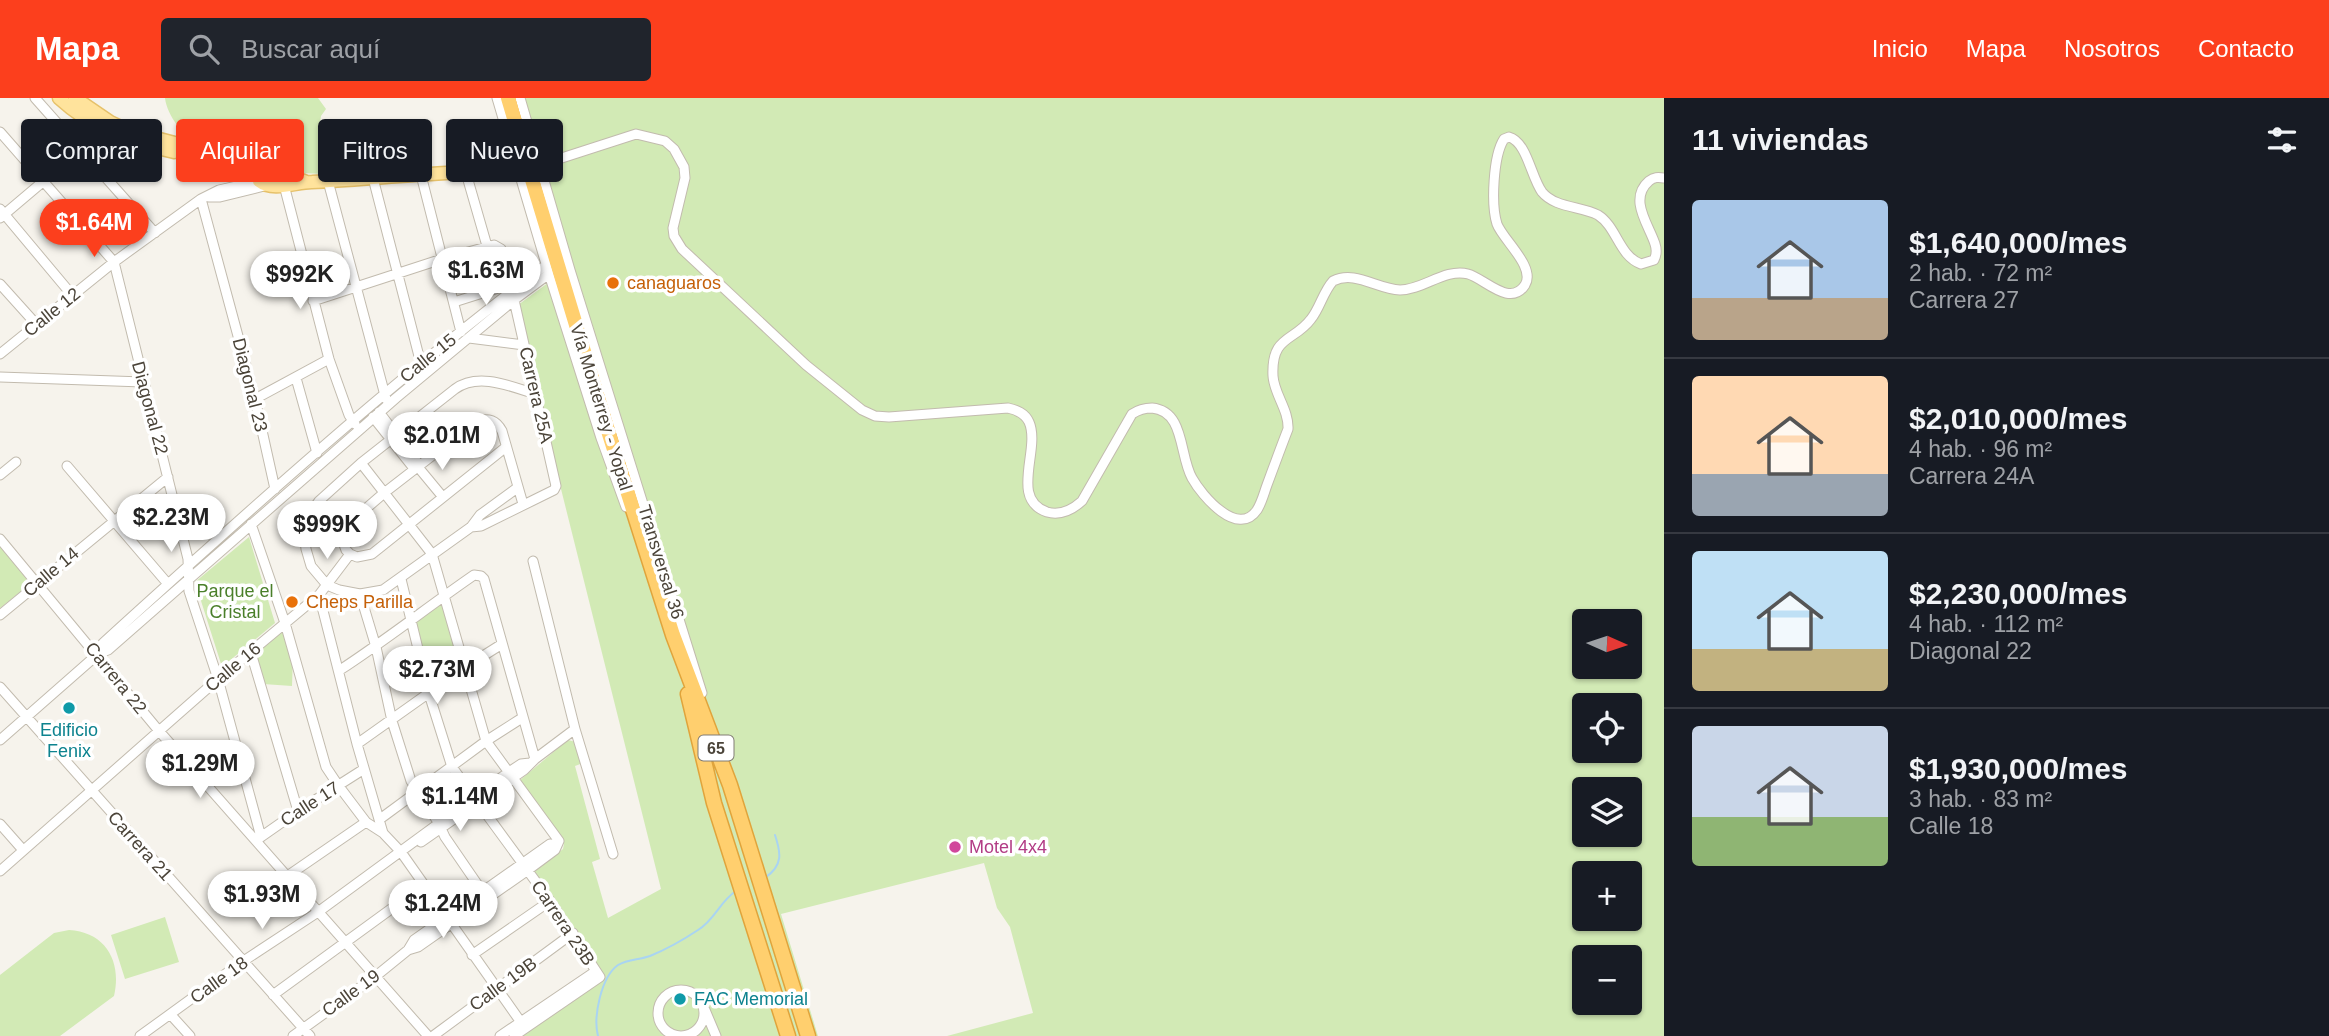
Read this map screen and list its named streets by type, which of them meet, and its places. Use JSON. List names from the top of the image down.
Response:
{
  "streets": {
    "highway": ["Vía Monterrey - Yopal", "65"],
    "street": [
      "Calle 12",
      "Calle 15",
      "Diagonal 23",
      "Carrera 25A",
      "Diagonal 22",
      "Transversal 36",
      "Calle 14",
      "Calle 16",
      "Carrera 22",
      "Calle 17",
      "Carrera 21",
      "Carrera 23B",
      "Calle 18",
      "Calle 19B",
      "Calle 19"
    ]
  },
  "crossings": [
    ["Calle 12", "Diagonal 23"],
    ["Calle 12", "Diagonal 22"],
    ["Calle 15", "Diagonal 23"],
    ["Calle 15", "Carrera 25A"],
    ["Calle 15", "Diagonal 22"],
    ["Calle 15", "Transversal 36"],
    ["Calle 15", "Carrera 22"],
    ["Calle 15", "Carrera 21"],
    ["Vía Monterrey - Yopal", "Transversal 36"],
    ["Diagonal 22", "Calle 14"],
    ["Diagonal 22", "Calle 16"],
    ["Diagonal 22", "Carrera 22"],
    ["Diagonal 22", "Calle 17"],
    ["Calle 14", "Carrera 22"],
    ["Calle 16", "Carrera 22"],
    ["Calle 16", "Carrera 21"],
    ["Carrera 22", "Calle 17"],
    ["Carrera 22", "Calle 18"],
    ["Carrera 22", "Calle 19B"],
    ["Carrera 22", "Calle 19"],
    ["Carrera 21", "Calle 18"],
    ["Carrera 21", "Calle 19"],
    ["Carrera 23B", "Calle 18"],
    ["Carrera 23B", "Calle 19B"],
    ["Carrera 23B", "Calle 19"],
    ["Calle 18", "Calle 19"]
  ],
  "parks": ["Parque el Cristal"],
  "places": [
    "canaguaros",
    "Cheps Parilla",
    "Edificio Fenix",
    "Motel 4x4",
    "FAC Memorial"
  ],
  "north": "right",
  "page": {
    "header": "Mapa",
    "search": "Buscar aquí",
    "nav": [
      "Inicio",
      "Mapa",
      "Nosotros",
      "Contacto"
    ],
    "heading": "11 viviendas",
    "chip": [
      "Comprar",
      "Alquilar",
      "Filtros",
      "Nuevo"
    ],
    "list": [
      {
        "name": "$1,640,000/mes",
        "note": "2 hab. · 72 m² · Carrera 27"
      },
      {
        "name": "$2,010,000/mes",
        "note": "4 hab. · 96 m² · Carrera 24A"
      },
      {
        "name": "$2,230,000/mes",
        "note": "4 hab. · 112 m² · Diagonal 22"
      },
      {
        "name": "$1,930,000/mes",
        "note": "3 hab. · 83 m² · Calle 18"
      }
    ],
    "price": [
      "$1.64M",
      "$1.63M",
      "$992K",
      "$2.01M",
      "$2.23M",
      "$999K",
      "$2.73M",
      "$1.29M",
      "$1.14M",
      "$1.93M",
      "$1.24M"
    ],
    "map_buttons": ["+", "−"]
  }
}
